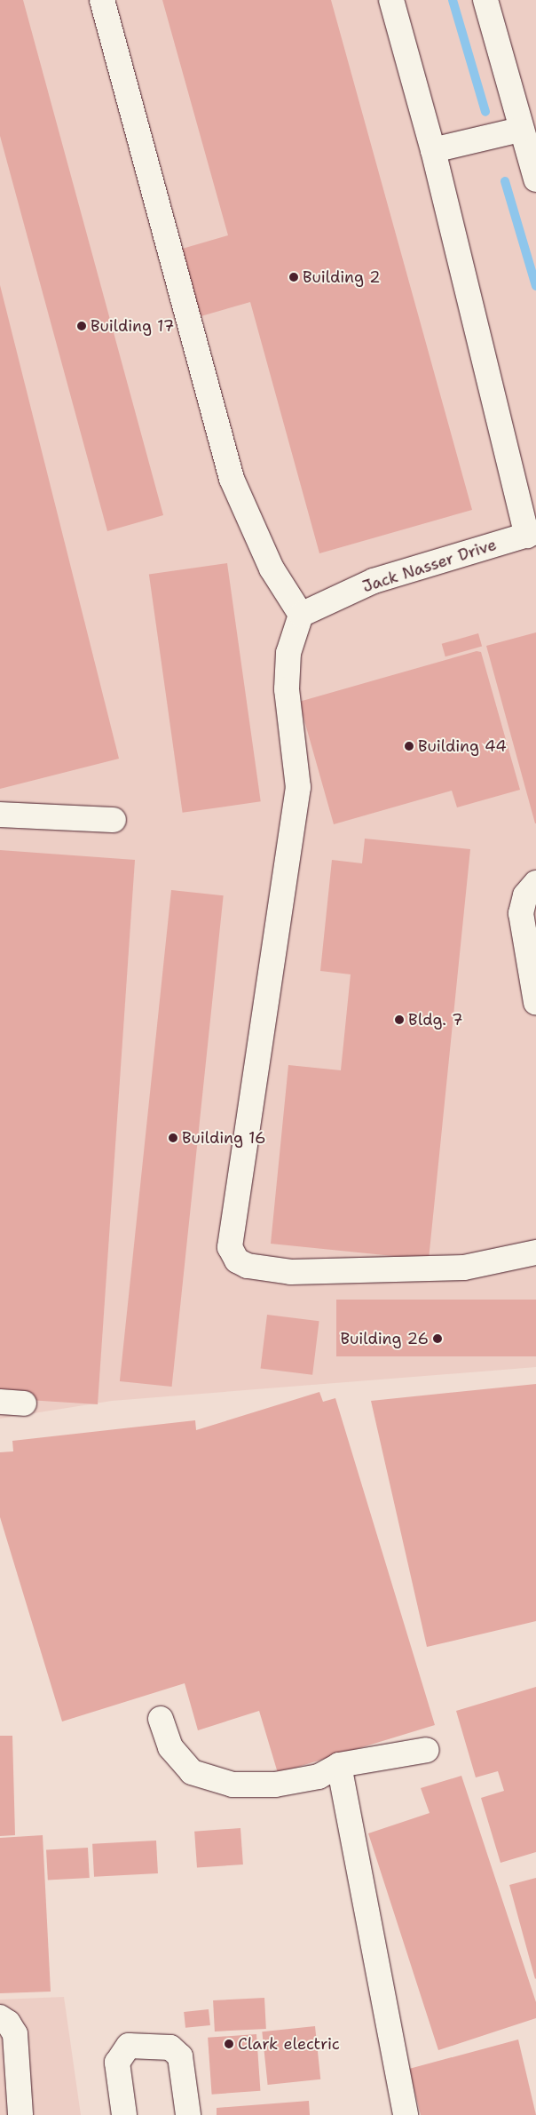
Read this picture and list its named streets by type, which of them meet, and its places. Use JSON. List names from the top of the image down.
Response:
{
  "streets": {
    "street": ["Jack Nasser Drive"]
  },
  "places": [
    "Building 2",
    "Building 17",
    "Building 44",
    "Bldg. 7",
    "Building 16",
    "Building 26",
    "Clark electric"
  ]
}
